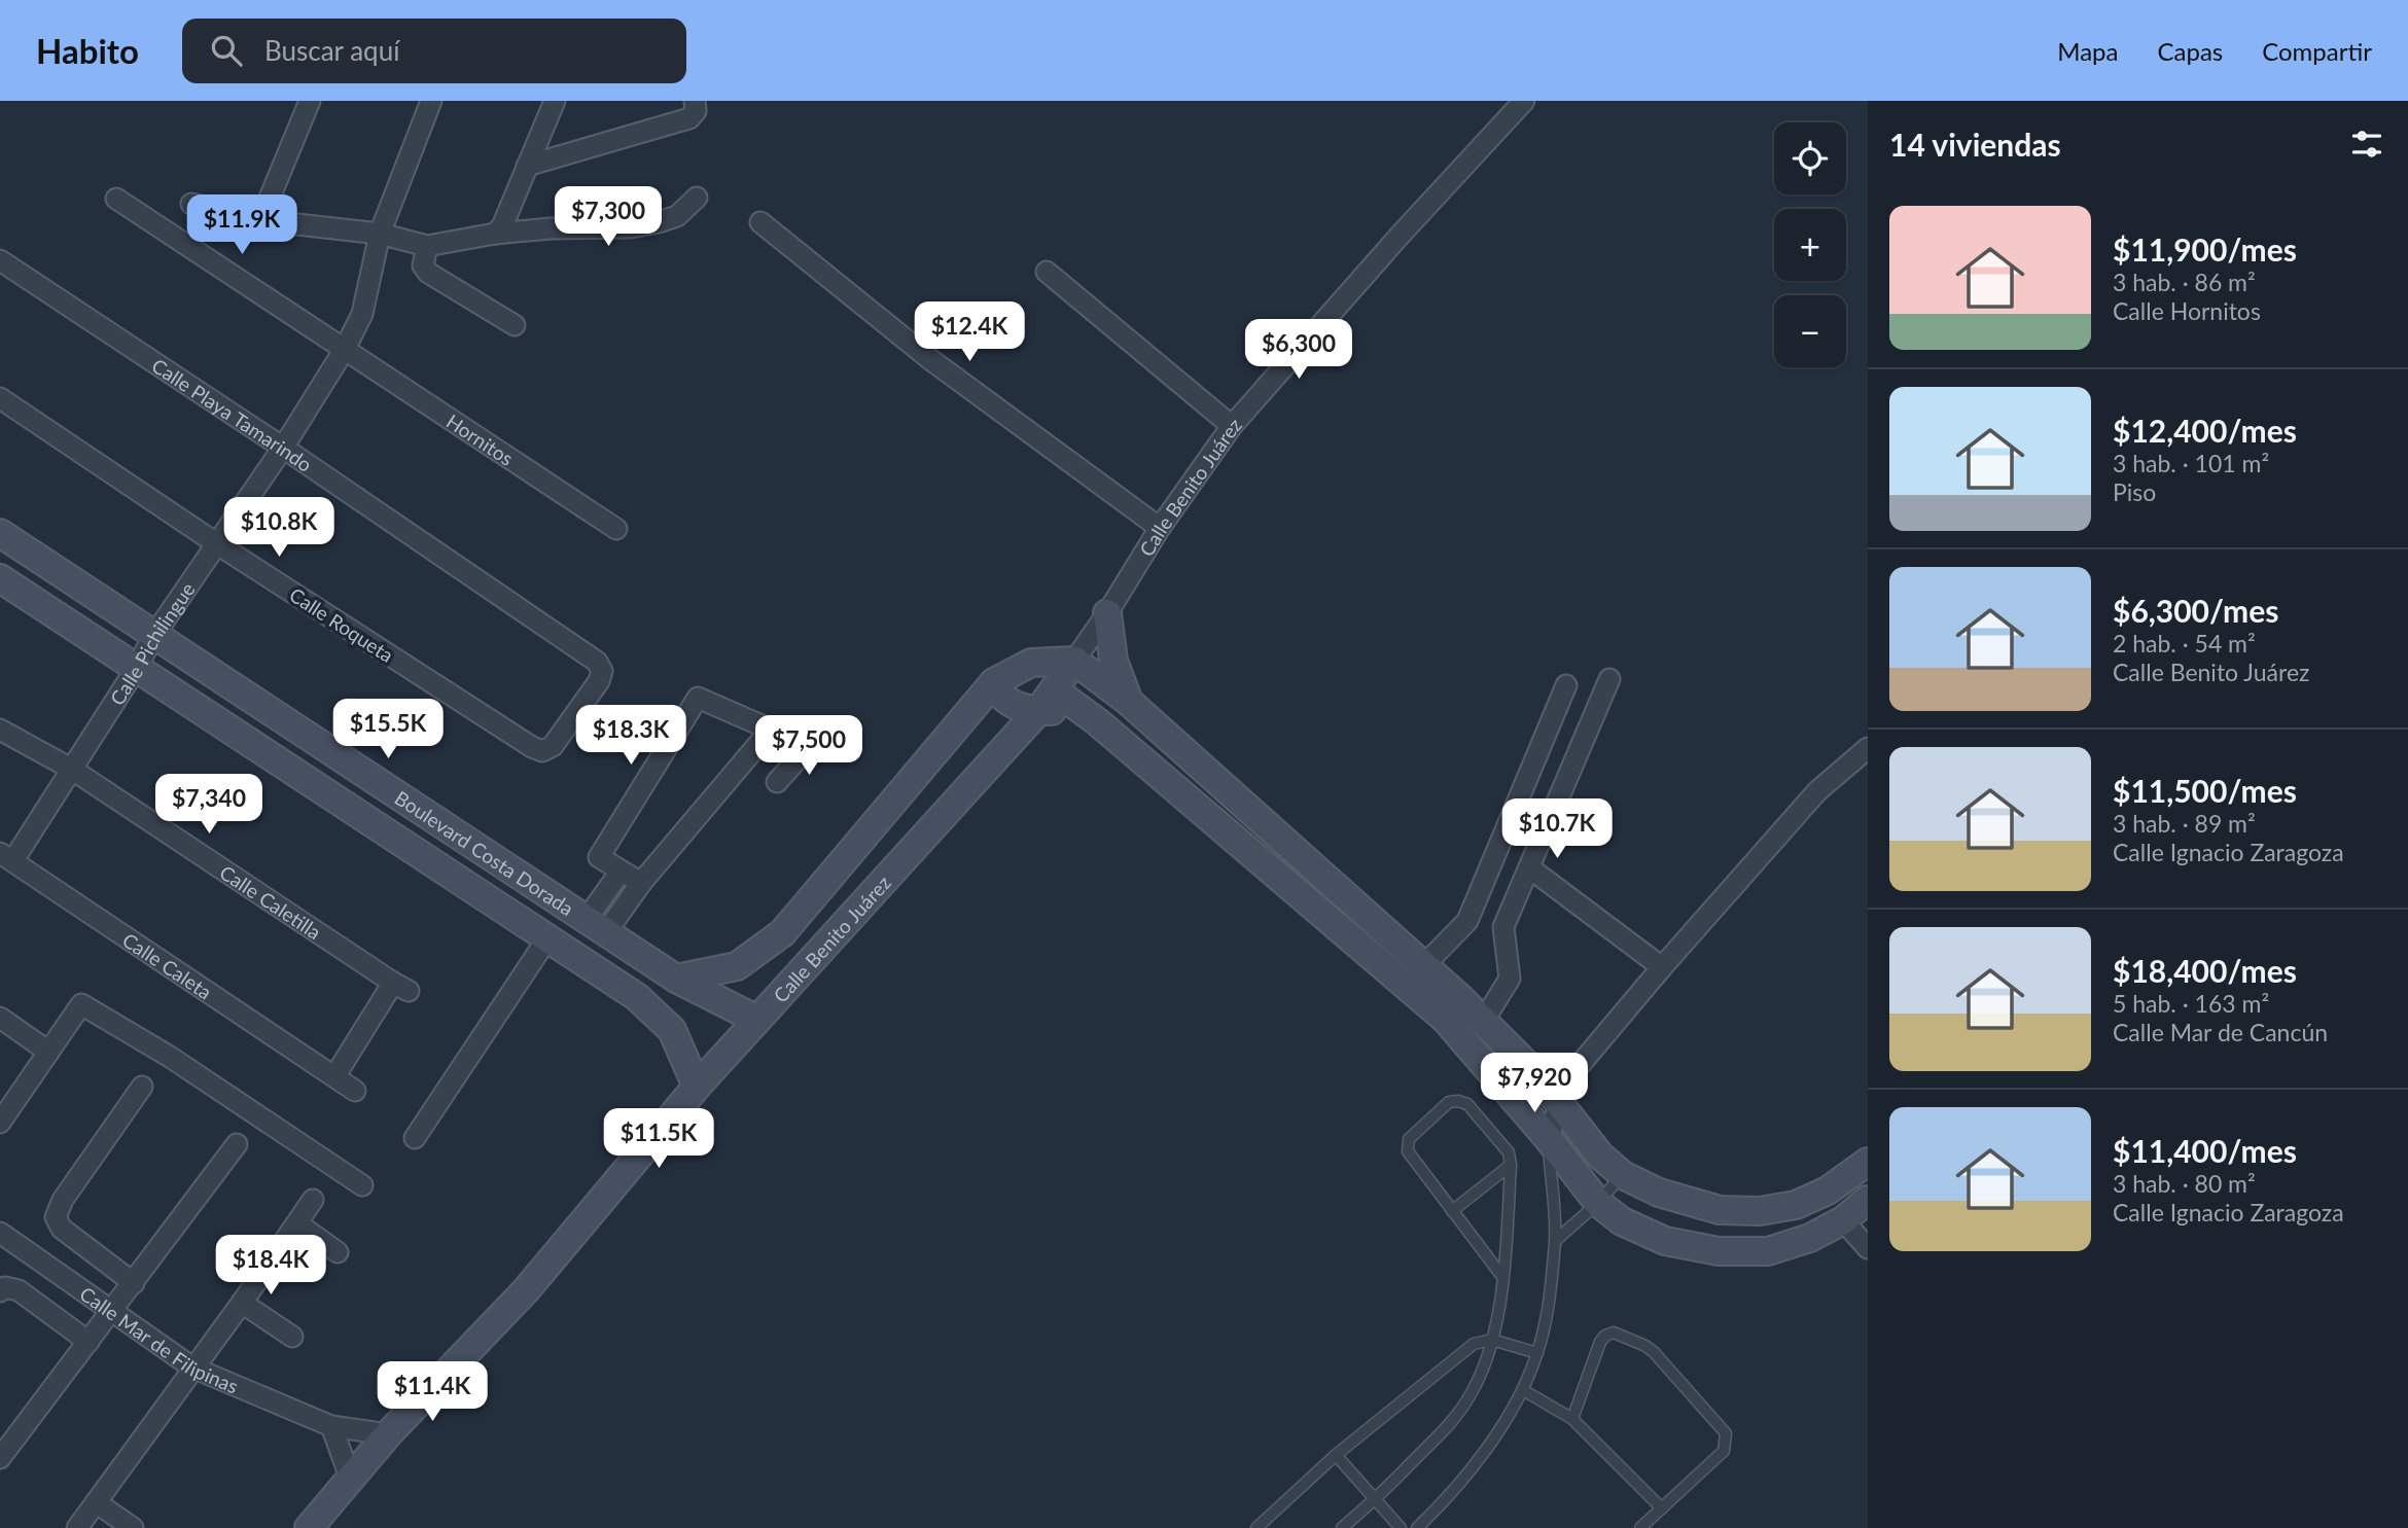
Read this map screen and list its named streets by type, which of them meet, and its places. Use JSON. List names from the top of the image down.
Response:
{
  "streets": {
    "main road": ["Calle Benito Juárez", "Boulevard Costa Dorada"],
    "street": [
      "Calle Playa Tamarindo",
      "Hornitos",
      "Calle Roqueta",
      "Calle Pichilingue",
      "Calle Caletilla",
      "Calle Caleta",
      "Calle Mar de Filipinas"
    ]
  },
  "crossings": [
    ["Calle Playa Tamarindo", "Calle Roqueta"],
    ["Calle Playa Tamarindo", "Calle Pichilingue"],
    ["Hornitos", "Calle Pichilingue"],
    ["Calle Benito Juárez", "Boulevard Costa Dorada"],
    ["Calle Benito Juárez", "Calle Mar de Filipinas"],
    ["Calle Roqueta", "Calle Pichilingue"],
    ["Calle Pichilingue", "Boulevard Costa Dorada"],
    ["Calle Pichilingue", "Calle Caletilla"],
    ["Calle Pichilingue", "Calle Caleta"],
    ["Calle Caletilla", "Calle Caleta"]
  ],
  "page": {
    "header": "Habito",
    "search": "Buscar aquí",
    "nav": ["Mapa", "Capas", "Compartir"],
    "heading": "14 viviendas",
    "map_buttons": ["+", "−"],
    "price": [
      "$7,300",
      "$11.9K",
      "$12.4K",
      "$6,300",
      "$10.8K",
      "$15.5K",
      "$18.3K",
      "$7,500",
      "$7,340",
      "$10.7K",
      "$7,920",
      "$11.5K",
      "$18.4K",
      "$11.4K"
    ],
    "list": [
      {
        "name": "$11,900/mes",
        "note": "3 hab. · 86 m² · Calle Hornitos"
      },
      {
        "name": "$12,400/mes",
        "note": "3 hab. · 101 m² · Piso"
      },
      {
        "name": "$6,300/mes",
        "note": "2 hab. · 54 m² · Calle Benito Juárez"
      },
      {
        "name": "$11,500/mes",
        "note": "3 hab. · 89 m² · Calle Ignacio Zaragoza"
      },
      {
        "name": "$18,400/mes",
        "note": "5 hab. · 163 m² · Calle Mar de Cancún"
      },
      {
        "name": "$11,400/mes",
        "note": "3 hab. · 80 m² · Calle Ignacio Zaragoza"
      }
    ]
  }
}
